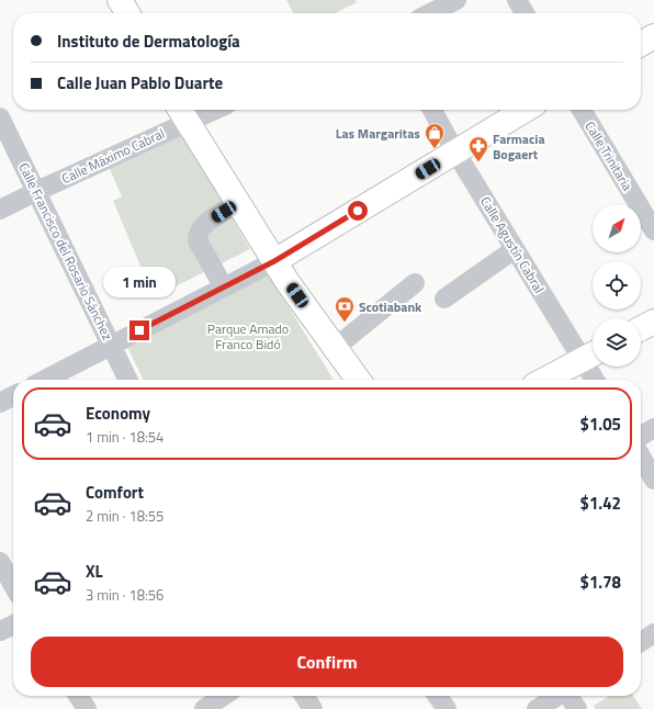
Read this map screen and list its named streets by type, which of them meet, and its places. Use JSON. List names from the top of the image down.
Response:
{
  "streets": {
    "street": [
      "Calle Máximo Cabral",
      "Calle Trinitaria",
      "Calle Agustín Cabral",
      "Calle Francisco del Rosario Sánchez"
    ]
  },
  "crossings": [
    ["Calle Máximo Cabral", "Calle Francisco del Rosario Sánchez"]
  ],
  "parks": ["Parque Amado Franco Bidó"],
  "places": {
    "shop": ["Las Margaritas"],
    "pharmacy": ["Farmacia Bogaert"],
    "bank": ["Scotiabank"]
  },
  "north": "top right",
  "page": {
    "banner": ["Instituto de Dermatología", "Calle Juan Pablo Duarte"],
    "bubble": "1 min",
    "list": [
      {
        "name": "Economy",
        "note": "1 min · 18:54",
        "value": "$1.05"
      },
      {
        "name": "Comfort",
        "note": "2 min · 18:55",
        "value": "$1.42"
      },
      {
        "name": "XL",
        "note": "3 min · 18:56",
        "value": "$1.78"
      }
    ],
    "buttons": "Confirm"
  }
}
